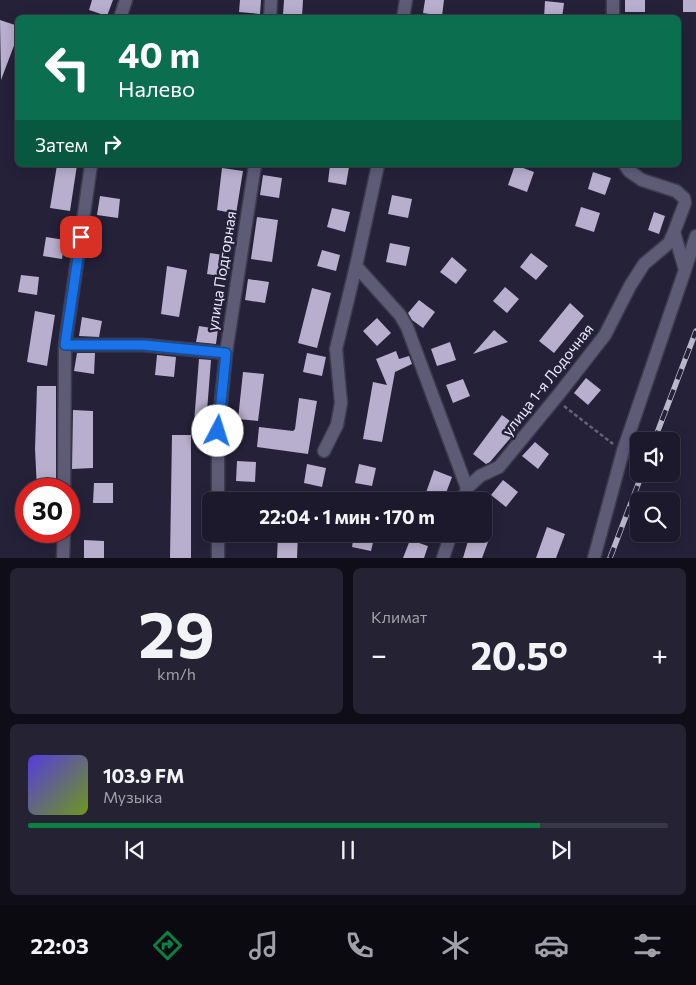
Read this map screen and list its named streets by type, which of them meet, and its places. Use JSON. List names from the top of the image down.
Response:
{
  "streets": {
    "street": ["улица Подгорная", "улица 1-я Лодочная"]
  },
  "page": {
    "turn": ["40 m", "Налево"],
    "then": "Затем",
    "limit": "30",
    "trip": "22:04 · 1 мин · 170 m",
    "tile": [
      ["29", "km/h"],
      "Климат"
    ],
    "heat": ["−", "20.5°", "+"],
    "song": ["103.9 FM", "Музыка"],
    "tabs": "22:03"
  }
}
